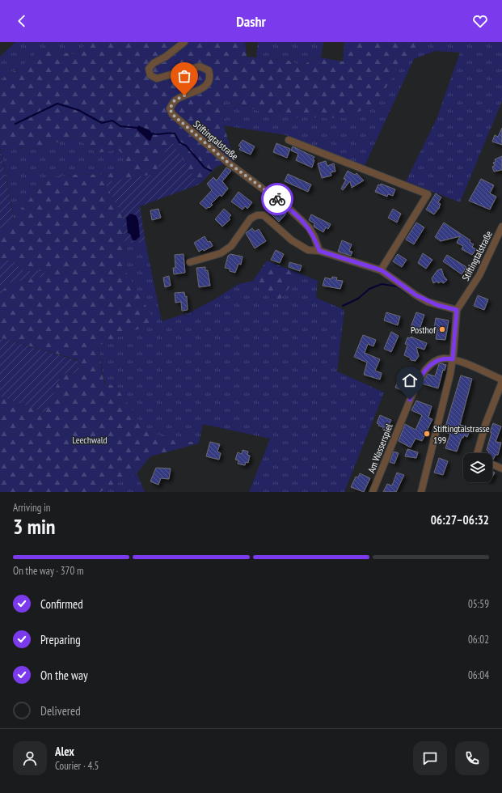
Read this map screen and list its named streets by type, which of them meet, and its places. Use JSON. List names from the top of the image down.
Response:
{
  "streets": {
    "street": ["Stiftingtalstraße", "Am Wasserspiel"]
  },
  "crossings": [
    ["Stiftingtalstraße", "Am Wasserspiel"]
  ],
  "parks": ["Leechwald"],
  "places": ["Posthof", "Stiftingtalstrasse 199"],
  "page": {
    "header": "Dashr",
    "heading": ["3 min", "Arriving in", "06:27–06:32"],
    "panel": ["Alex", "Courier · 4.5"],
    "bar": "On the way · 370 m",
    "list": [
      ["Confirmed", "05:59"],
      ["Preparing", "06:02"],
      ["On the way", "06:04"],
      "Delivered"
    ]
  }
}
